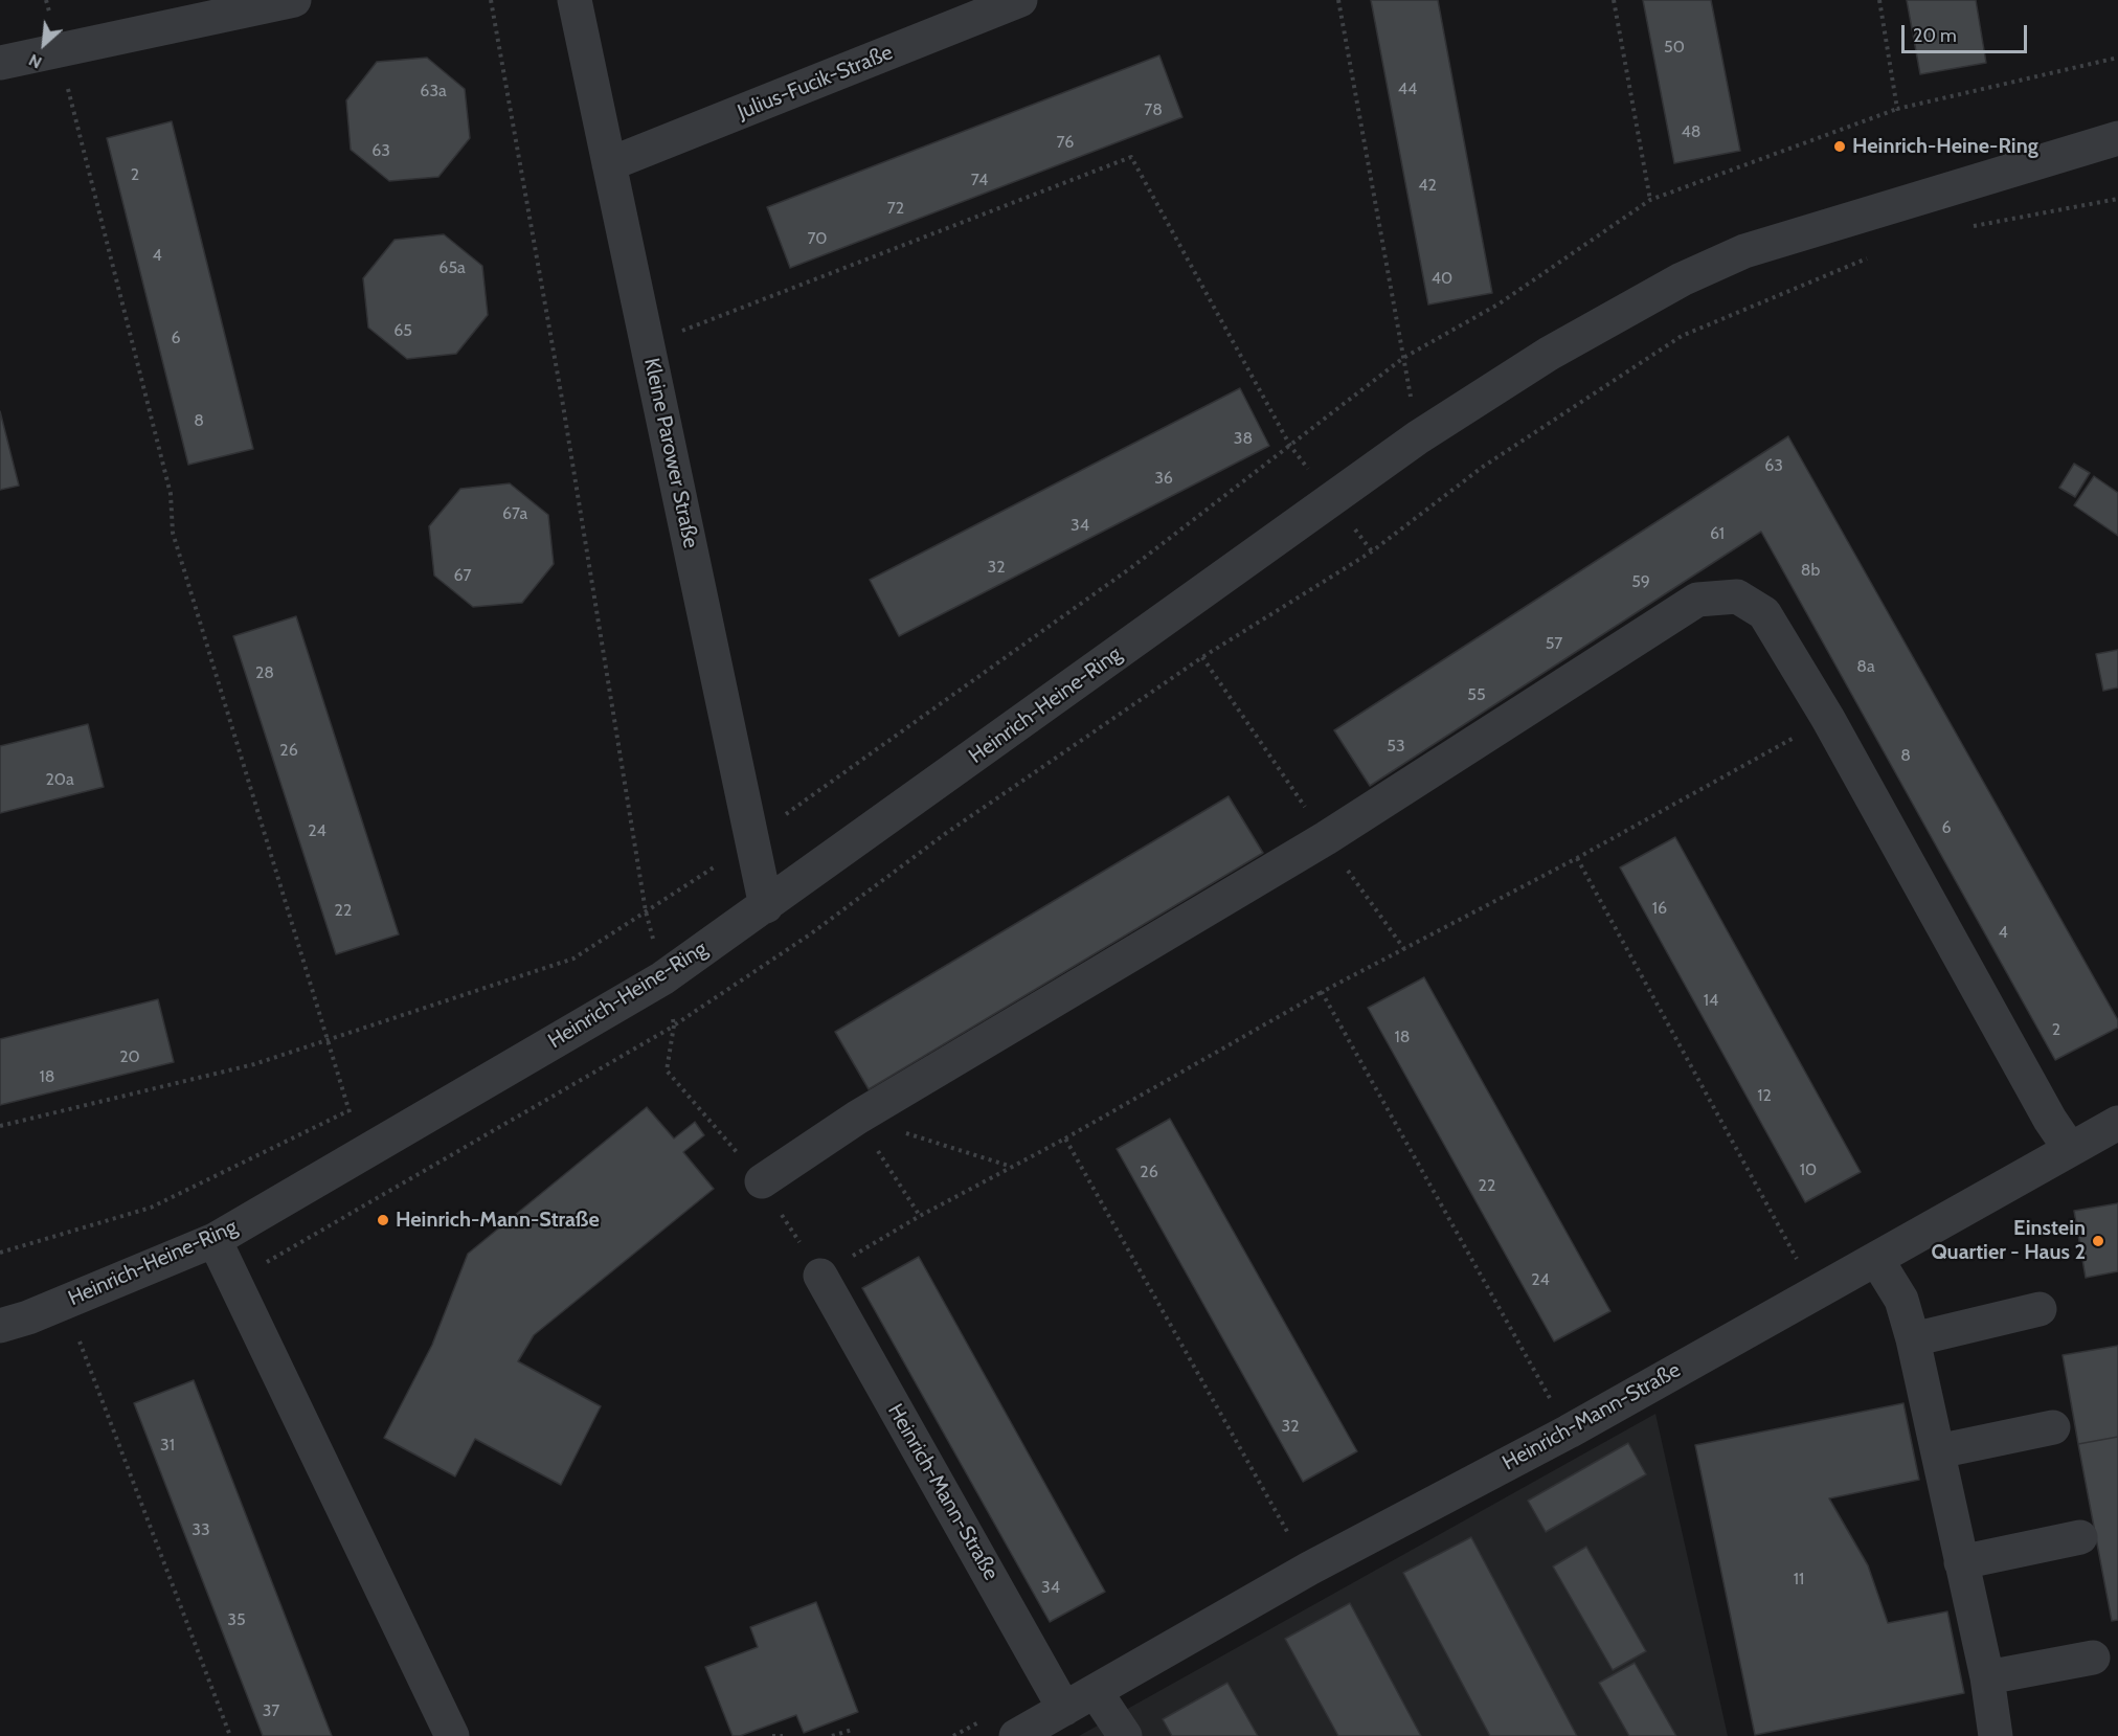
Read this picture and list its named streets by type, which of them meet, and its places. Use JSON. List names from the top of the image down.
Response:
{
  "streets": {
    "street": [
      "Julius-Fucik-Straße",
      "Kleine Parower Straße",
      "Heinrich-Heine-Ring",
      "Heinrich-Mann-Straße"
    ]
  },
  "crossings": [
    ["Julius-Fucik-Straße", "Kleine Parower Straße"],
    ["Kleine Parower Straße", "Heinrich-Heine-Ring"]
  ],
  "places": ["Heinrich-Heine-Ring", "Heinrich-Mann-Straße", "Einstein Quartier - Haus 2"],
  "house_numbers": [
    "50",
    "44",
    "63a",
    "78",
    "48",
    "76",
    "63",
    "2",
    "74",
    "42",
    "72",
    "70",
    "4",
    "65a",
    "40",
    "65",
    "6",
    "8",
    "38",
    "63",
    "36",
    "67a",
    "34",
    "61",
    "32",
    "8b",
    "67",
    "59",
    "57",
    "8a",
    "28",
    "55",
    "53",
    "26",
    "8",
    "20a",
    "6",
    "24",
    "16",
    "22",
    "4",
    "14",
    "2",
    "18",
    "20",
    "18",
    "12",
    "10",
    "26",
    "22",
    "24",
    "32",
    "31",
    "33",
    "11",
    "34",
    "35",
    "37"
  ],
  "scale_bar": "20 m",
  "north": "bottom left"
}
